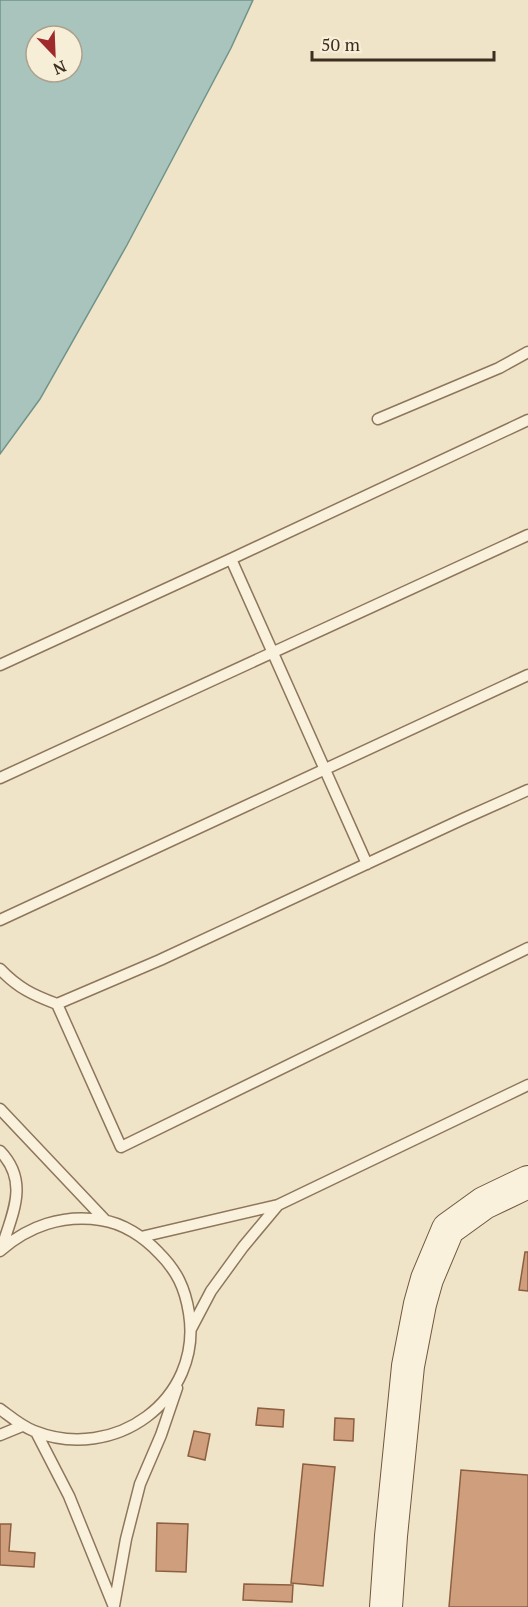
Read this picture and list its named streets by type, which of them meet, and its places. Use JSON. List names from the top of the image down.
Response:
{
  "scale_bar": "50 m",
  "north": "bottom right"
}
